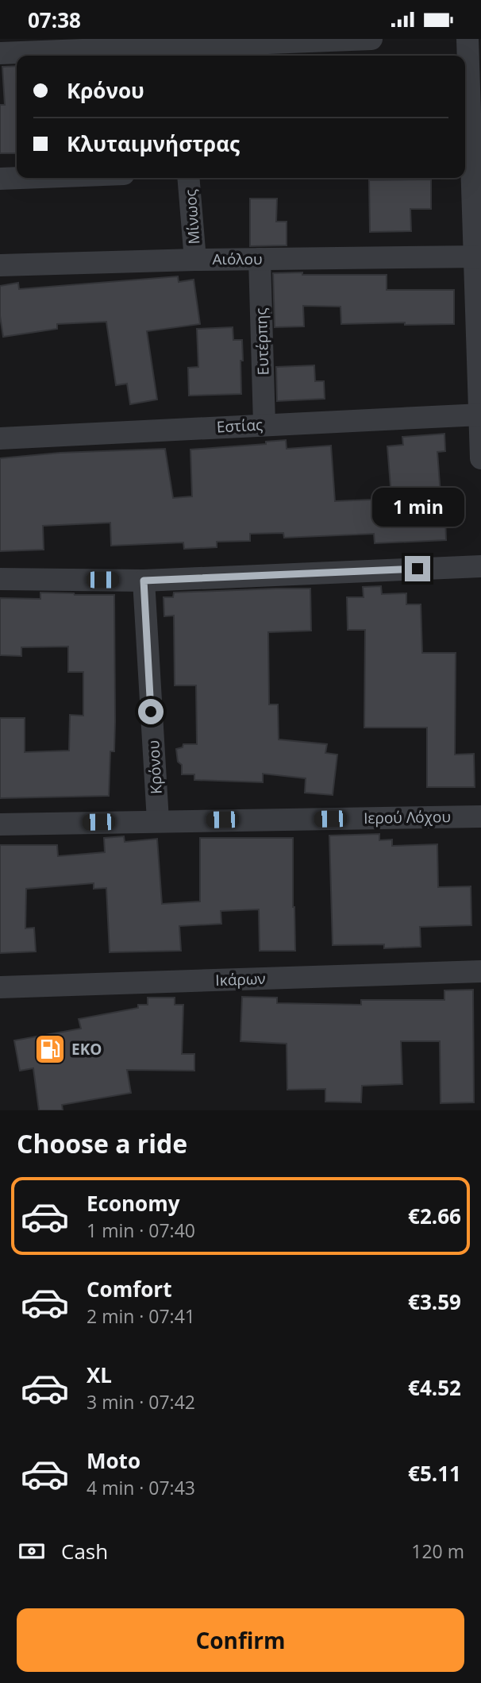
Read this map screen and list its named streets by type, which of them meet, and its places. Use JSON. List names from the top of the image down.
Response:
{
  "streets": {
    "street": [
      "Μίνωος",
      "Αιόλου",
      "Ευτέρπης",
      "Εστίας",
      "Κρόνου",
      "Ιερού Λόχου",
      "Ικάρων"
    ]
  },
  "crossings": [
    ["Μίνωος", "Αιόλου"],
    ["Αιόλου", "Ευτέρπης"],
    ["Ευτέρπης", "Εστίας"],
    ["Κρόνου", "Ιερού Λόχου"]
  ],
  "places": {
    "fuel station": ["EKO"]
  },
  "page": {
    "status": "07:38",
    "banner": ["Κρόνου", "Κλυταιμνήστρας"],
    "bubble": "1 min",
    "heading": "Choose a ride",
    "list": [
      {
        "name": "Economy",
        "note": "1 min · 07:40",
        "value": "€2.66"
      },
      {
        "name": "Comfort",
        "note": "2 min · 07:41",
        "value": "€3.59"
      },
      {
        "name": "XL",
        "note": "3 min · 07:42",
        "value": "€4.52"
      },
      {
        "name": "Moto",
        "note": "4 min · 07:43",
        "value": "€5.11"
      }
    ],
    "pay": ["Cash", "120 m"],
    "buttons": "Confirm"
  }
}
